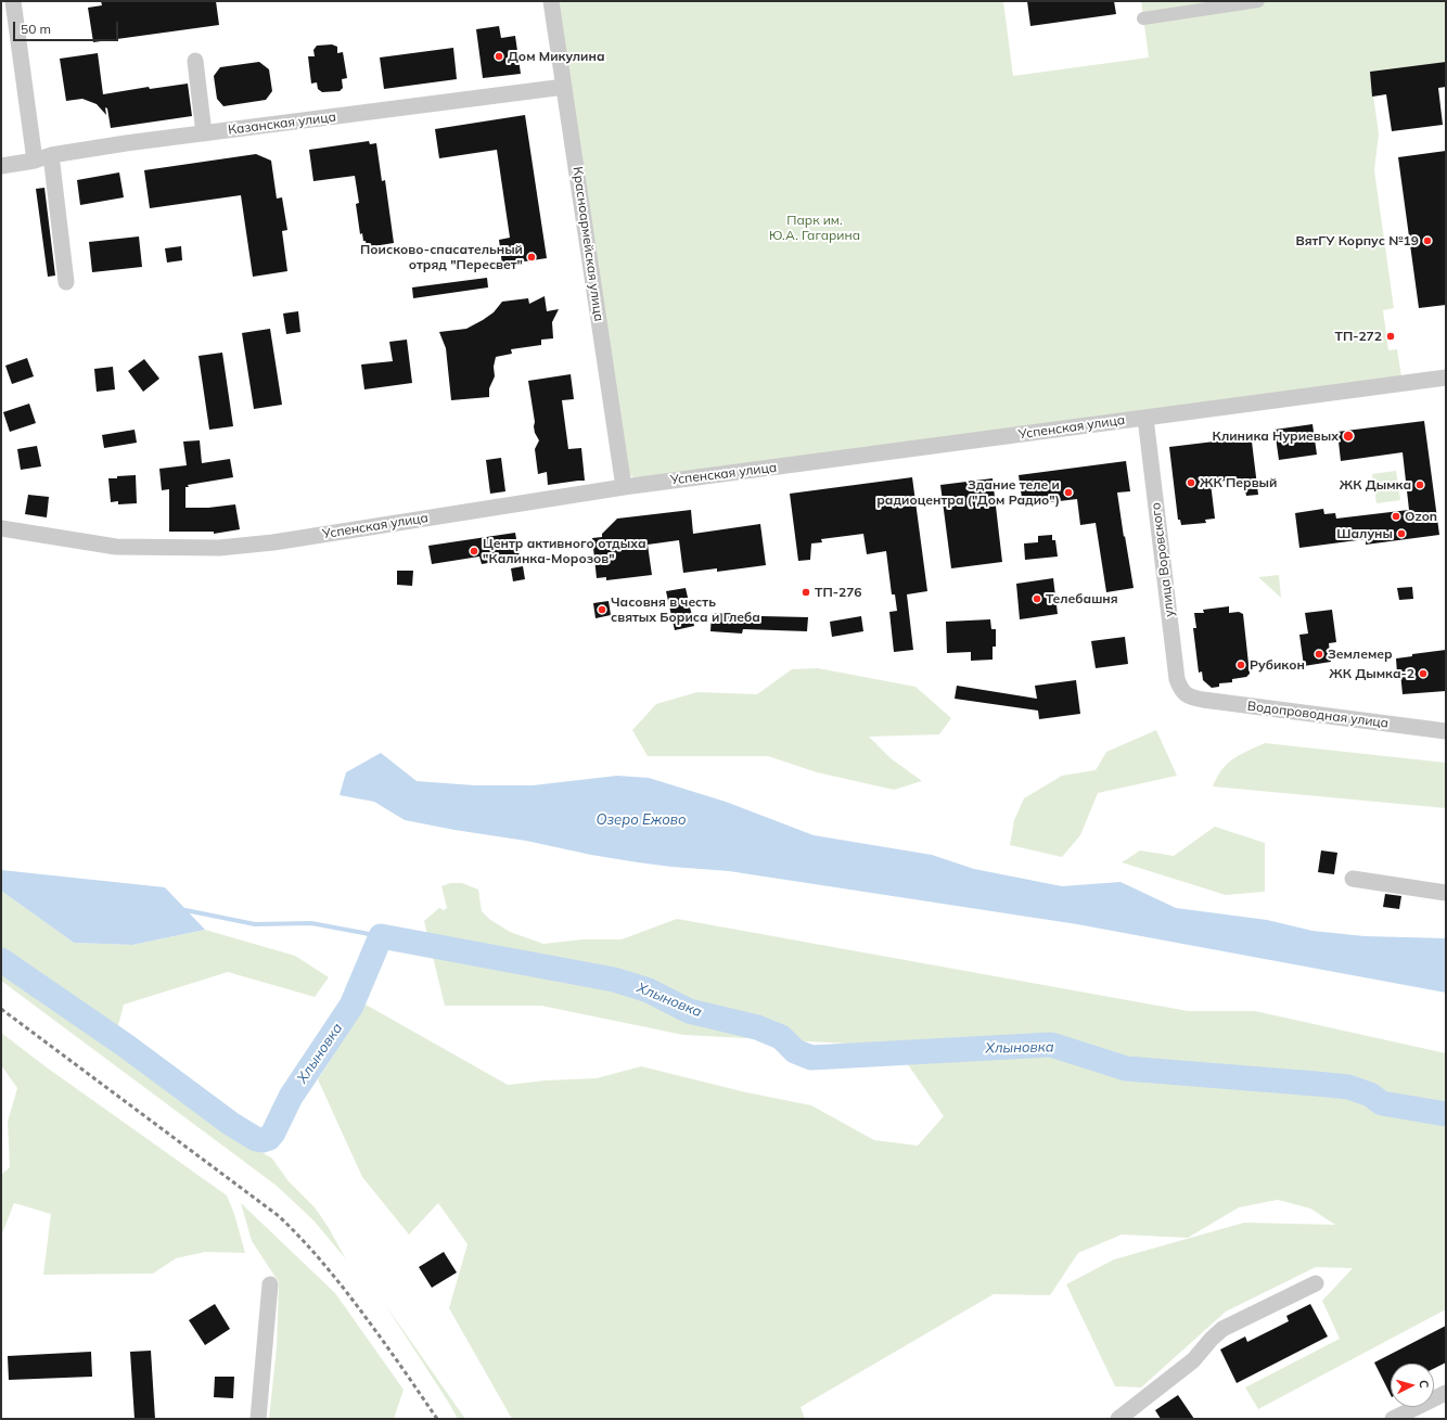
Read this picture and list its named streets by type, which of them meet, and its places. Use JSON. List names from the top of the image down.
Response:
{
  "streets": {
    "street": [
      "Казанская улица",
      "Красноармейская улица",
      "Успенская улица",
      "улица Воровского",
      "Водопроводная улица"
    ]
  },
  "crossings": [
    ["Казанская улица", "Красноармейская улица"],
    ["Красноармейская улица", "Успенская улица"],
    ["Успенская улица", "улица Воровского"],
    ["улица Воровского", "Водопроводная улица"]
  ],
  "water": ["Озеро Ежово", "Хлыновка"],
  "parks": ["Парк им. Ю.А. Гагарина"],
  "places": [
    "Дом Микулина",
    "ВятГУ Корпус №19",
    "Поисково-спасательный отряд \"Пересвет\"",
    "ТП-272",
    "Клиника Нуриевых",
    "ЖК Первый",
    "ЖК Дымка",
    "Здание теле и радиоцентра (\"Дом Радио\")",
    "Ozon",
    "Шалуны",
    "Центр активного отдыха \"Калинка-Морозов\"",
    "ТП-276",
    "Телебашня",
    "Часовня в честь святых Бориса и Глеба",
    "Землемер",
    "Рубикон",
    "ЖК Дымка-2"
  ],
  "scale_bar": "50 m",
  "north": "right"
}
